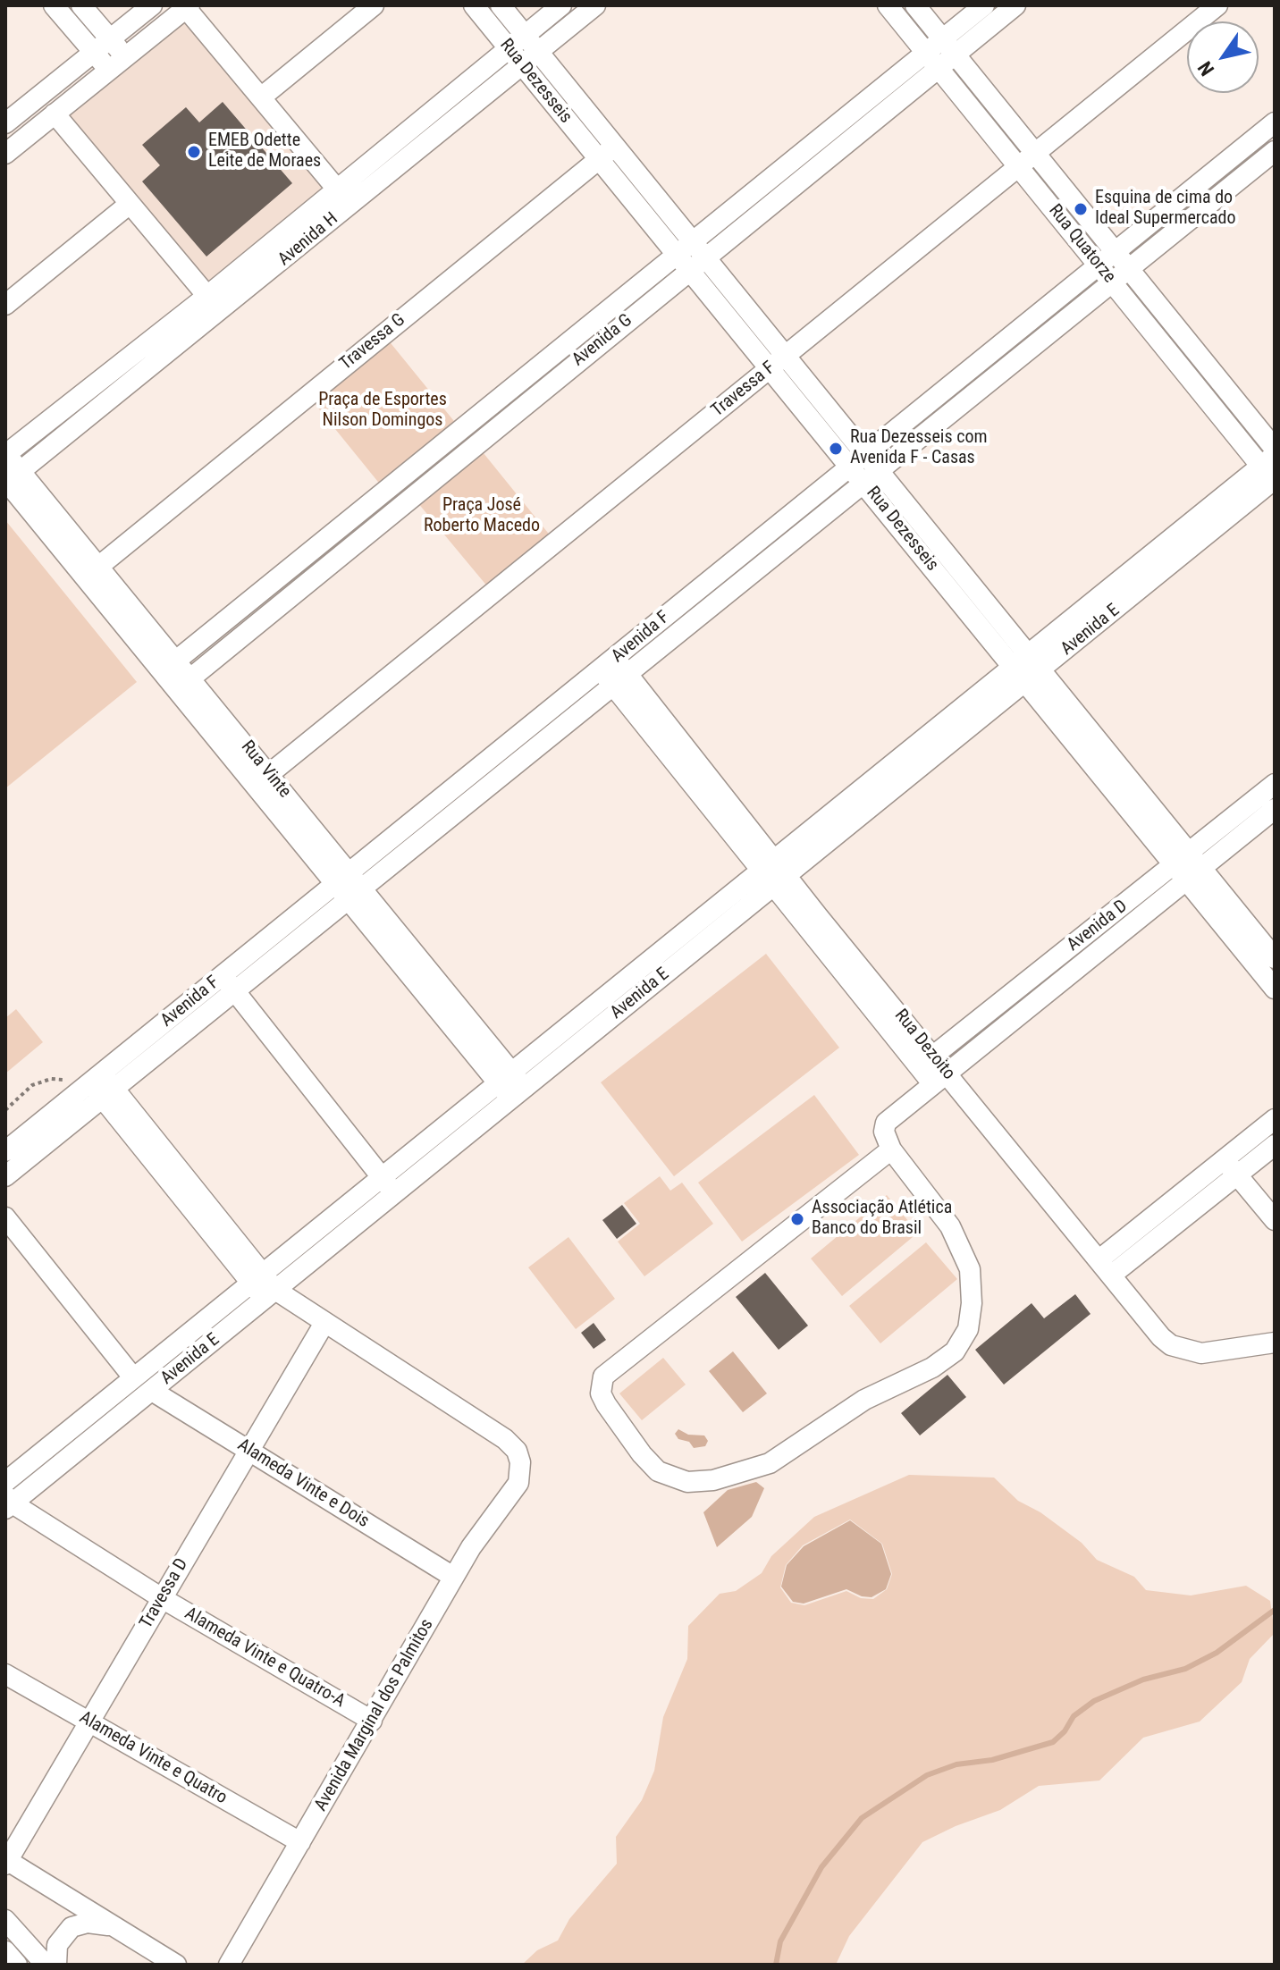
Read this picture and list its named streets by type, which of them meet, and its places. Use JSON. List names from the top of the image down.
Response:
{
  "streets": {
    "street": [
      "Rua Dezesseis",
      "Avenida H",
      "Rua Quatorze",
      "Avenida G",
      "Travessa G",
      "Travessa F",
      "Avenida E",
      "Avenida F",
      "Rua Vinte",
      "Avenida D",
      "Rua Dezoito",
      "Alameda Vinte e Dois",
      "Travessa D",
      "Alameda Vinte e Quatro-A",
      "Avenida Marginal dos Palmitos",
      "Alameda Vinte e Quatro"
    ]
  },
  "crossings": [
    ["Rua Dezesseis", "Avenida H"],
    ["Rua Dezesseis", "Avenida G"],
    ["Rua Dezesseis", "Travessa G"],
    ["Rua Dezesseis", "Travessa F"],
    ["Rua Dezesseis", "Avenida E"],
    ["Rua Dezesseis", "Avenida F"],
    ["Rua Dezesseis", "Avenida D"],
    ["Avenida H", "Rua Vinte"],
    ["Rua Quatorze", "Avenida G"],
    ["Rua Quatorze", "Travessa F"],
    ["Rua Quatorze", "Avenida E"],
    ["Rua Quatorze", "Avenida F"],
    ["Avenida G", "Rua Vinte"],
    ["Travessa G", "Rua Vinte"],
    ["Travessa F", "Rua Vinte"],
    ["Avenida E", "Rua Vinte"],
    ["Avenida E", "Rua Dezoito"],
    ["Avenida E", "Alameda Vinte e Dois"],
    ["Avenida E", "Alameda Vinte e Quatro-A"],
    ["Avenida F", "Rua Vinte"],
    ["Avenida F", "Rua Dezoito"],
    ["Avenida D", "Rua Dezoito"],
    ["Alameda Vinte e Dois", "Travessa D"],
    ["Alameda Vinte e Dois", "Avenida Marginal dos Palmitos"],
    ["Travessa D", "Alameda Vinte e Quatro-A"],
    ["Travessa D", "Avenida Marginal dos Palmitos"],
    ["Travessa D", "Alameda Vinte e Quatro"],
    ["Alameda Vinte e Quatro-A", "Avenida Marginal dos Palmitos"],
    ["Avenida Marginal dos Palmitos", "Alameda Vinte e Quatro"]
  ],
  "parks": ["Praça de Esportes Nilson Domingos", "Praça José Roberto Macedo"],
  "places": [
    "EMEB Odette Leite de Moraes",
    "Esquina de cima do Ideal Supermercado",
    "Rua Dezesseis com Avenida F - Casas",
    "Associação Atlética Banco do Brasil"
  ],
  "north": "bottom left"
}
